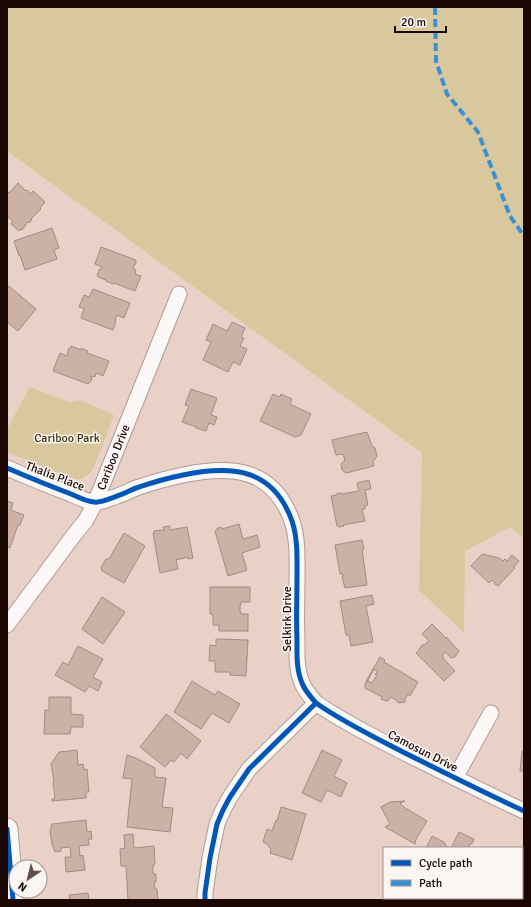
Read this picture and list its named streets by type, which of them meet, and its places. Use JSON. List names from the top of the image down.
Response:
{
  "streets": {
    "street": [
      "Cariboo Drive",
      "Thalia Place",
      "Selkirk Drive",
      "Camosun Drive"
    ]
  },
  "crossings": [
    ["Cariboo Drive", "Thalia Place"],
    ["Cariboo Drive", "Selkirk Drive"],
    ["Thalia Place", "Selkirk Drive"],
    ["Selkirk Drive", "Camosun Drive"]
  ],
  "parks": ["Cariboo Park"],
  "legend": ["Cycle path", "Path"],
  "scale_bar": "20 m",
  "north": "bottom left"
}
